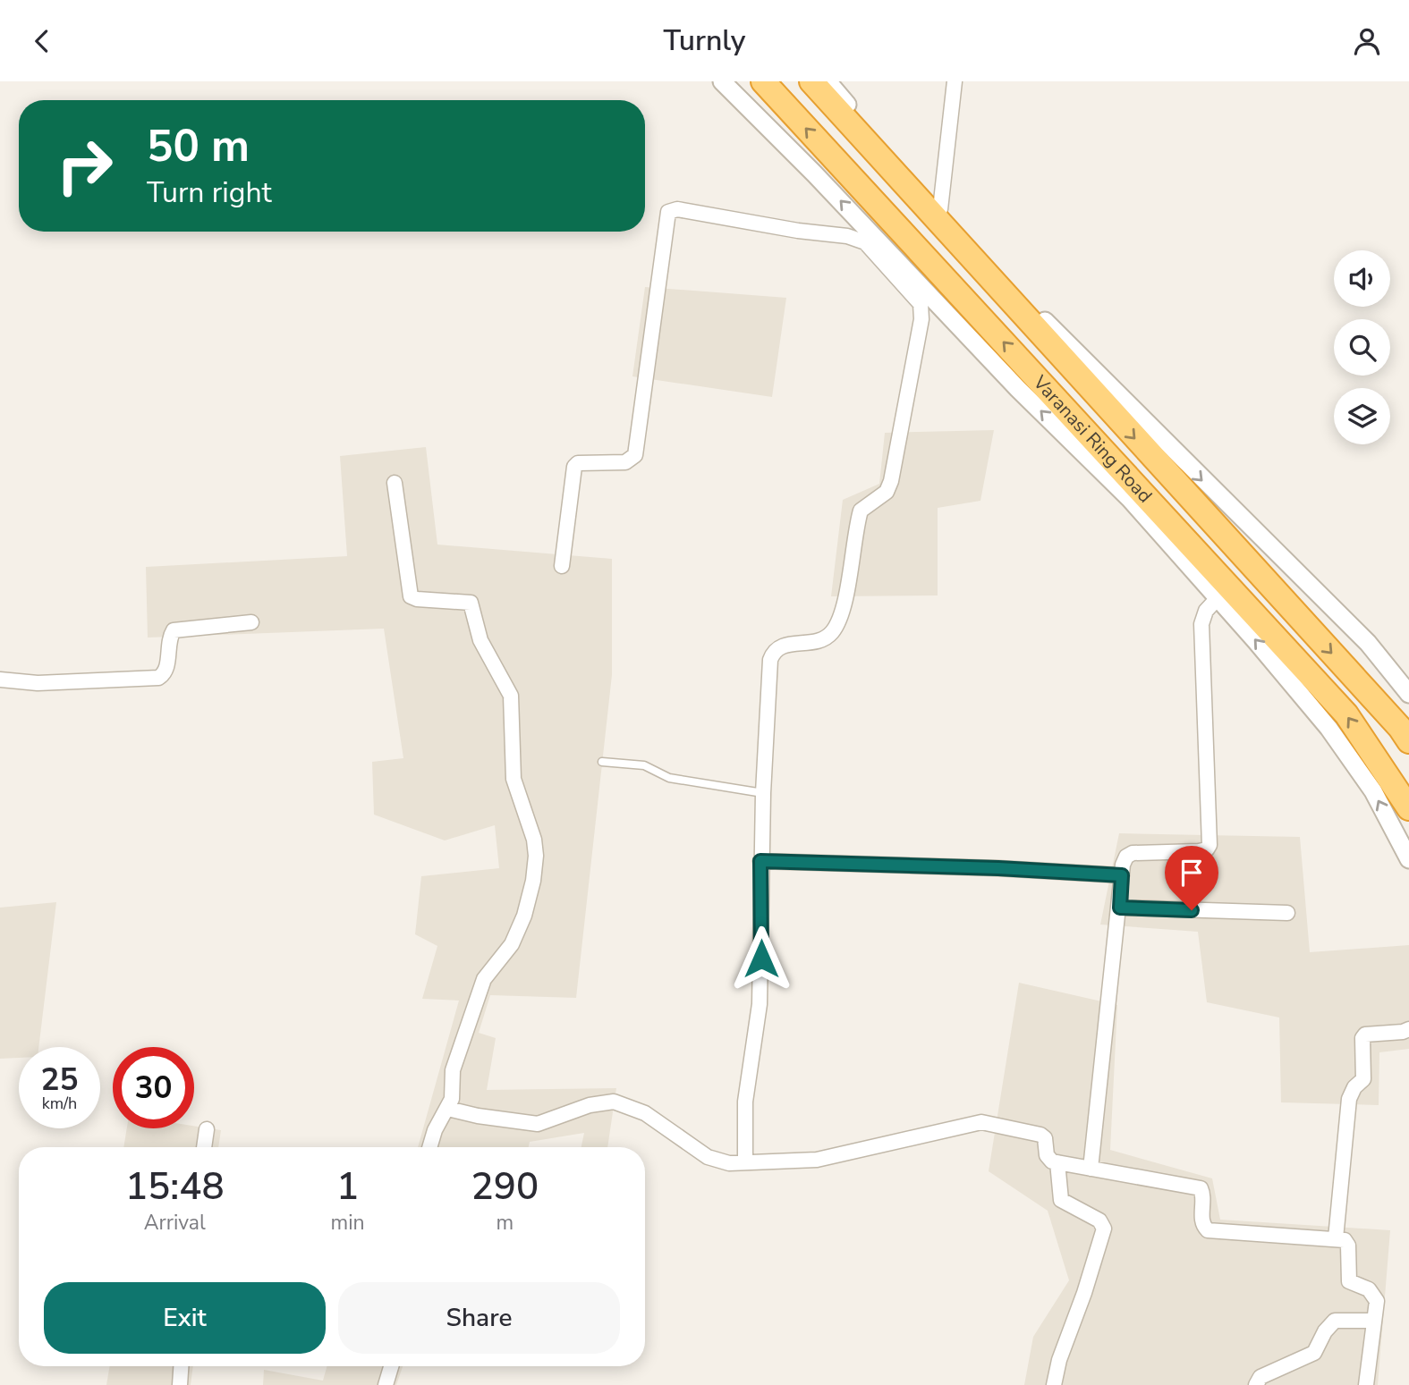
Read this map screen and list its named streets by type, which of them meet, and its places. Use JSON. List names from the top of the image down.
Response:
{
  "streets": {
    "highway": ["Varanasi Ring Road"]
  },
  "page": {
    "header": "Turnly",
    "turn": ["50 m", "Turn right"],
    "speed": "25 km/h",
    "limit": "30",
    "eta": [
      "15:48",
      "Arrival",
      "1",
      "min",
      "290",
      "m"
    ],
    "buttons": ["Exit", "Share"]
  }
}
